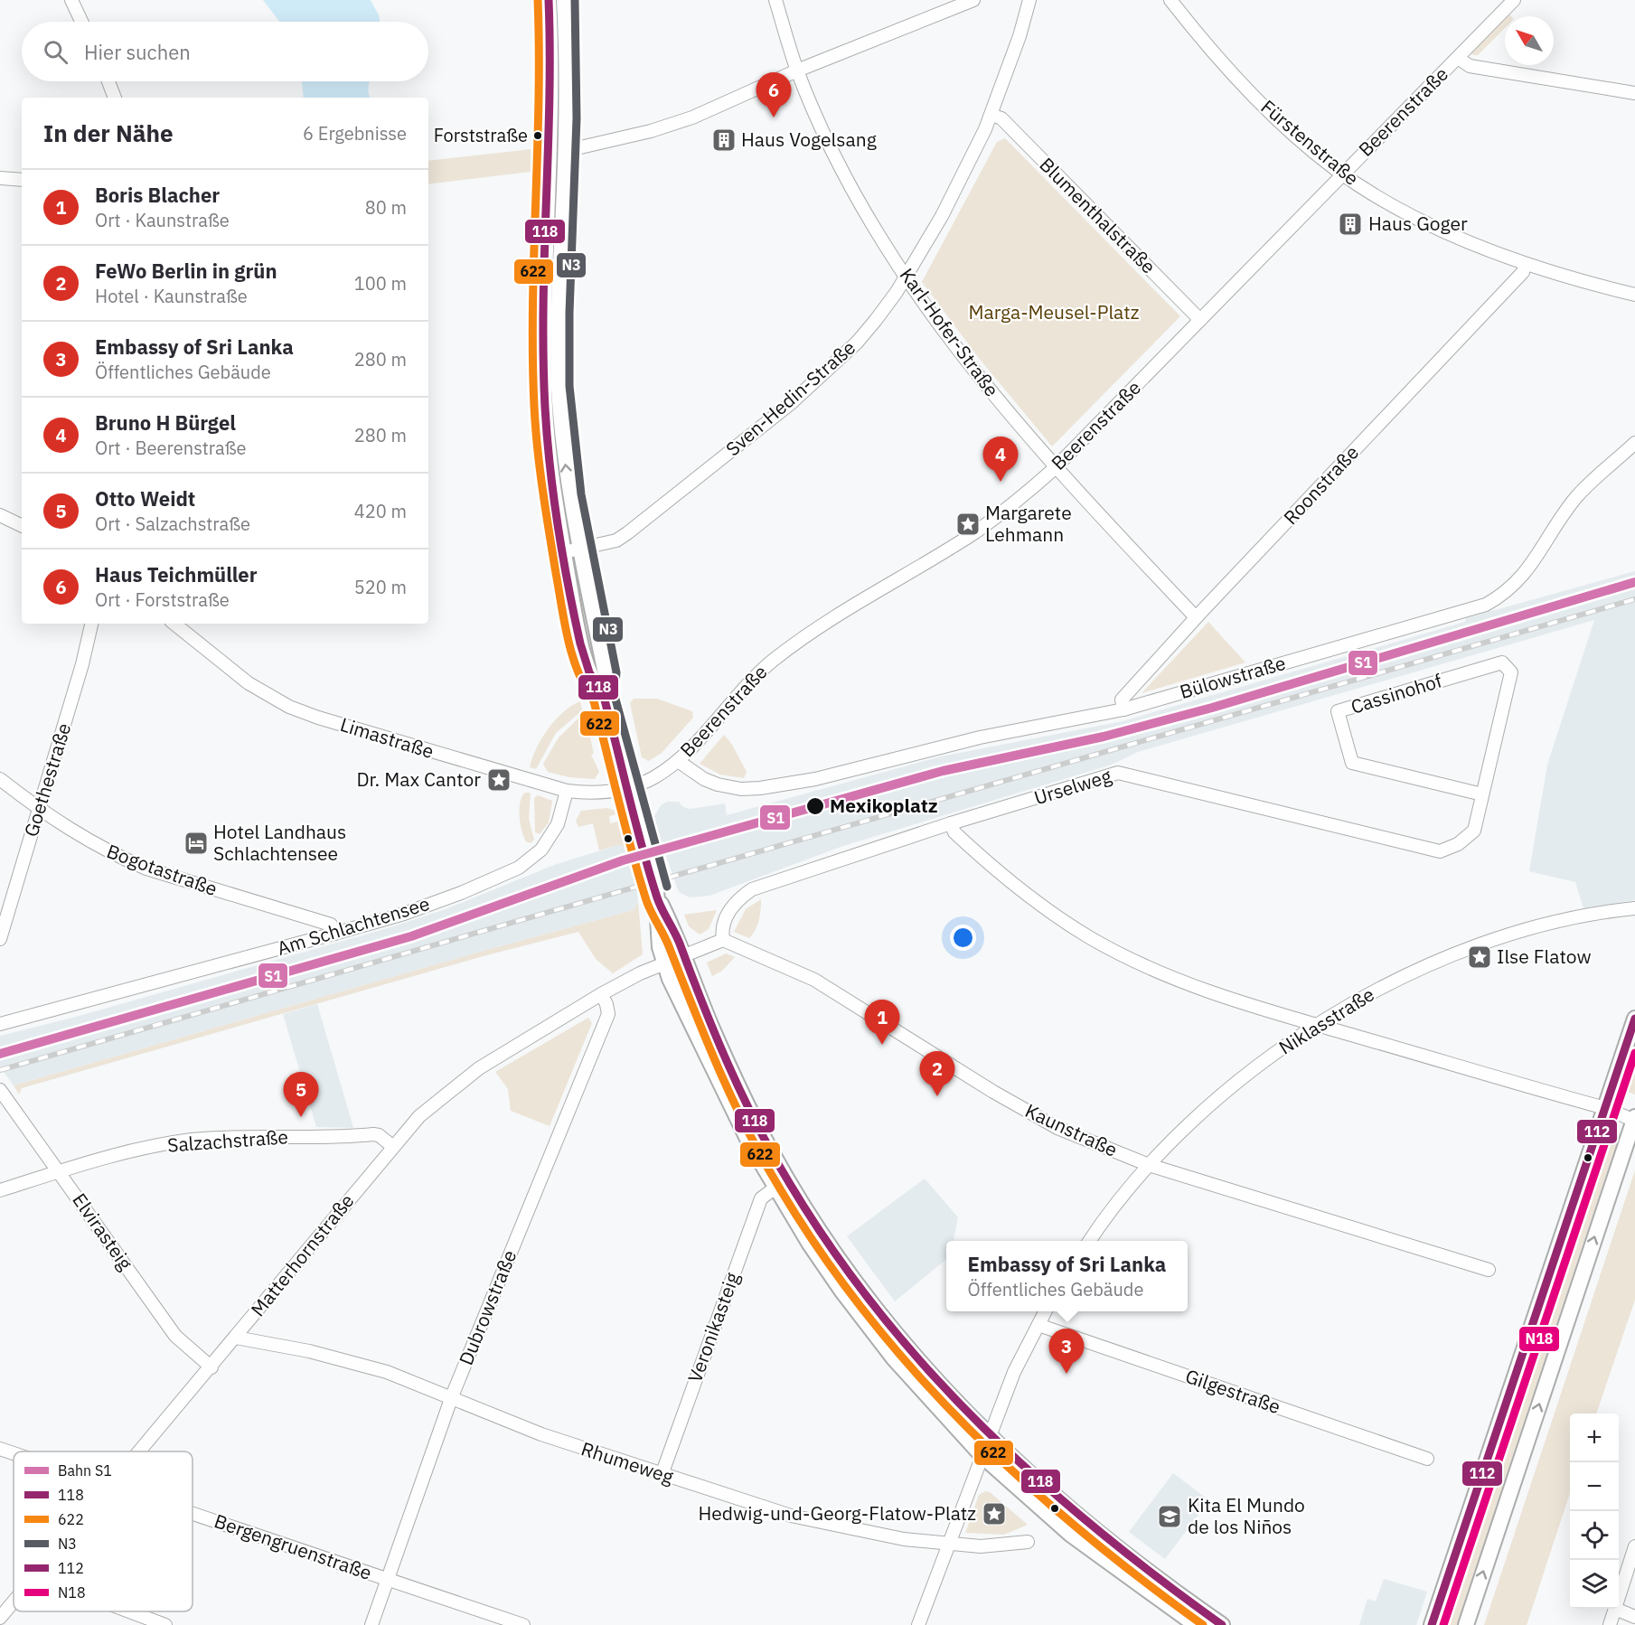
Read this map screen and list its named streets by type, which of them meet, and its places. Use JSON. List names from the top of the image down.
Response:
{
  "streets": {
    "street": [
      "Beerenstraße",
      "Fürstenstraße",
      "Blumenthalstraße",
      "Karl-Hofer-Straße",
      "Sven-Hedin-Straße",
      "Roonstraße",
      "Bülowstraße",
      "Cassinohof",
      "Limastraße",
      "Goethestraße",
      "Urselweg",
      "Bogotastraße",
      "Am Schlachtensee",
      "Niklasstraße",
      "Kaunstraße",
      "Salzachstraße",
      "Elvirasteig",
      "Matterhornstraße",
      "Dubrowstraße",
      "Veronikasteig",
      "Gilgestraße",
      "Rhumeweg",
      "Bergengruenstraße"
    ]
  },
  "crossings": [
    ["Beerenstraße", "Fürstenstraße"],
    ["Beerenstraße", "Blumenthalstraße"],
    ["Beerenstraße", "Karl-Hofer-Straße"],
    ["Beerenstraße", "Bülowstraße"],
    ["Beerenstraße", "Limastraße"],
    ["Fürstenstraße", "Roonstraße"],
    ["Blumenthalstraße", "Sven-Hedin-Straße"],
    ["Karl-Hofer-Straße", "Sven-Hedin-Straße"],
    ["Karl-Hofer-Straße", "Roonstraße"],
    ["Roonstraße", "Bülowstraße"],
    ["Cassinohof", "Urselweg"],
    ["Limastraße", "Am Schlachtensee"],
    ["Goethestraße", "Bogotastraße"],
    ["Urselweg", "Kaunstraße"],
    ["Bogotastraße", "Am Schlachtensee"],
    ["Niklasstraße", "Kaunstraße"],
    ["Salzachstraße", "Elvirasteig"],
    ["Salzachstraße", "Matterhornstraße"],
    ["Elvirasteig", "Matterhornstraße"],
    ["Matterhornstraße", "Dubrowstraße"],
    ["Matterhornstraße", "Rhumeweg"],
    ["Dubrowstraße", "Rhumeweg"],
    ["Dubrowstraße", "Bergengruenstraße"],
    ["Veronikasteig", "Rhumeweg"]
  ],
  "parks": ["Marga-Meusel-Platz"],
  "places": {
    "other": ["Forststraße", "Mexikoplatz"],
    "building": ["Haus Vogelsang", "Haus Goger"],
    "place": [
      "Margarete Lehmann",
      "Dr. Max Cantor",
      "Ilse Flatow",
      "Hedwig-und-Georg-Flatow-Platz"
    ],
    "hotel": ["Hotel Landhaus Schlachtensee"],
    "school or university": ["Kita El Mundo de los Niños"]
  },
  "lines": [
    "transit line 118",
    "transit line 622",
    "transit line N3",
    "rail line S1",
    "transit line 112",
    "transit line N18"
  ],
  "legend": [
    "Bahn S1",
    "118",
    "622",
    "N3",
    "112",
    "N18"
  ],
  "north": "top left",
  "page": {
    "search": "Hier suchen",
    "pins": [
      "6",
      "4",
      "1",
      "2",
      "5",
      "3"
    ],
    "heading": ["In der Nähe", "6 Ergebnisse"],
    "list": [
      {
        "mark": "1",
        "name": "Boris Blacher",
        "note": "Ort · Kaunstraße",
        "value": "80 m"
      },
      {
        "mark": "2",
        "name": "FeWo Berlin in grün",
        "note": "Hotel · Kaunstraße",
        "value": "100 m"
      },
      {
        "mark": "3",
        "name": "Embassy of Sri Lanka",
        "note": "Öffentliches Gebäude",
        "value": "280 m"
      },
      {
        "mark": "4",
        "name": "Bruno H Bürgel",
        "note": "Ort · Beerenstraße",
        "value": "280 m"
      },
      {
        "mark": "5",
        "name": "Otto Weidt",
        "note": "Ort · Salzachstraße",
        "value": "420 m"
      },
      {
        "mark": "6",
        "name": "Haus Teichmüller",
        "note": "Ort · Forststraße",
        "value": "520 m"
      }
    ],
    "popup": ["Embassy of Sri Lanka", "Öffentliches Gebäude"],
    "map_buttons": ["+", "−"]
  }
}
